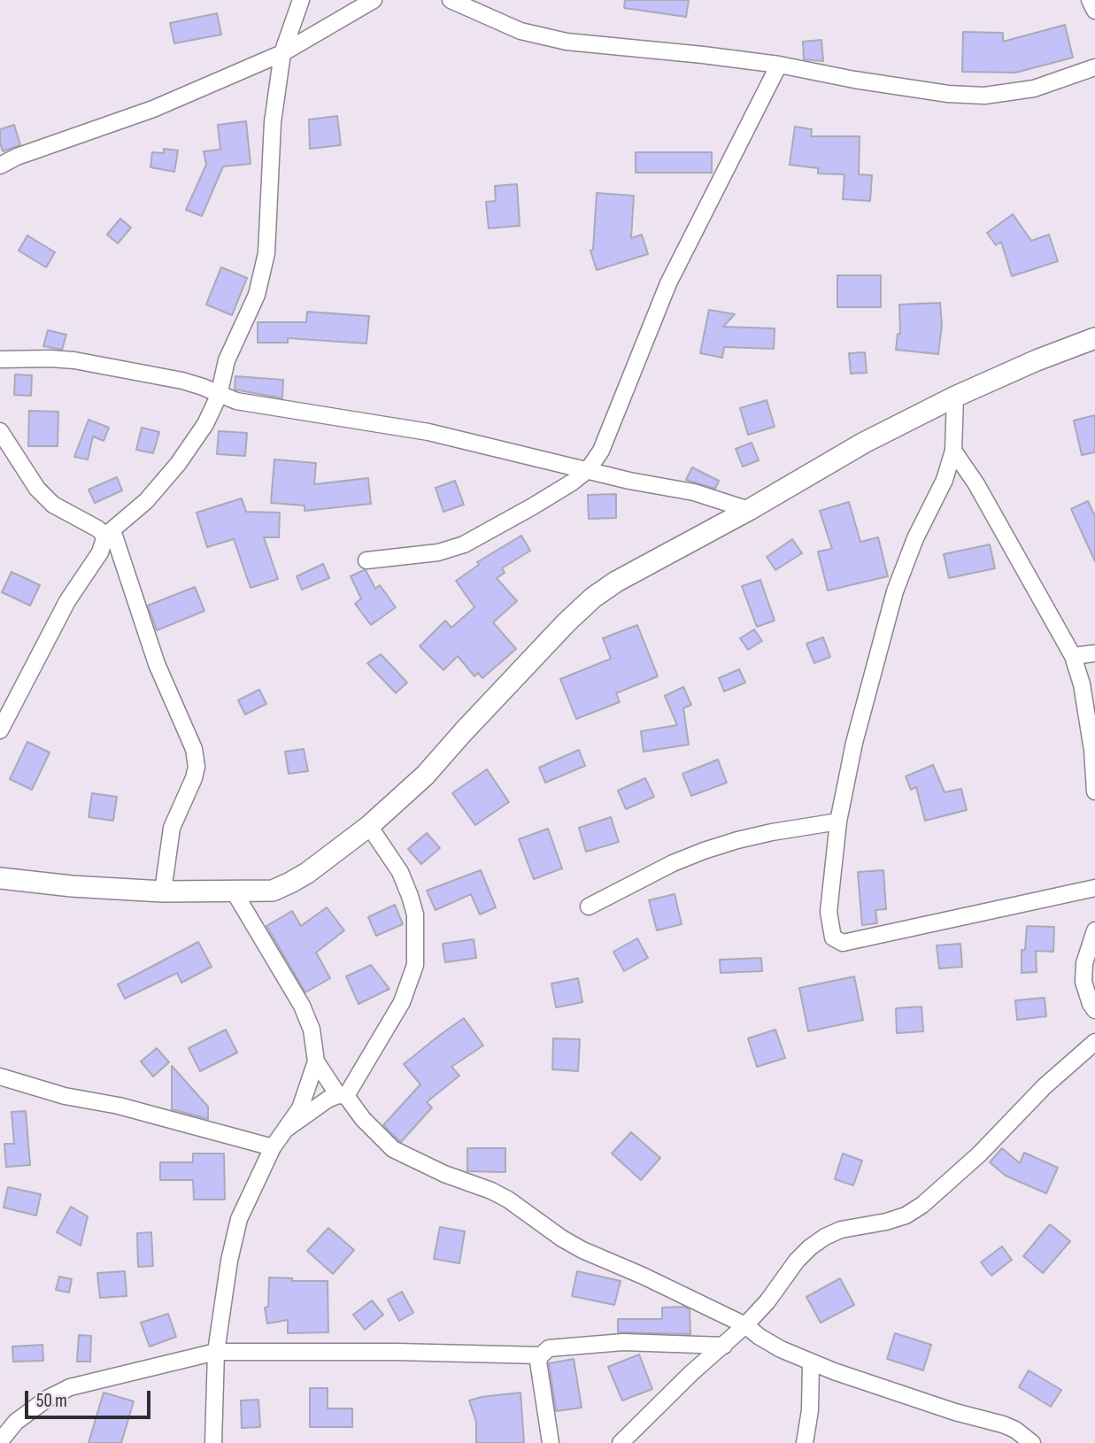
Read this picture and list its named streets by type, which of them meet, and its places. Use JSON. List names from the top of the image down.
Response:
{
  "scale_bar": "50 m"
}
